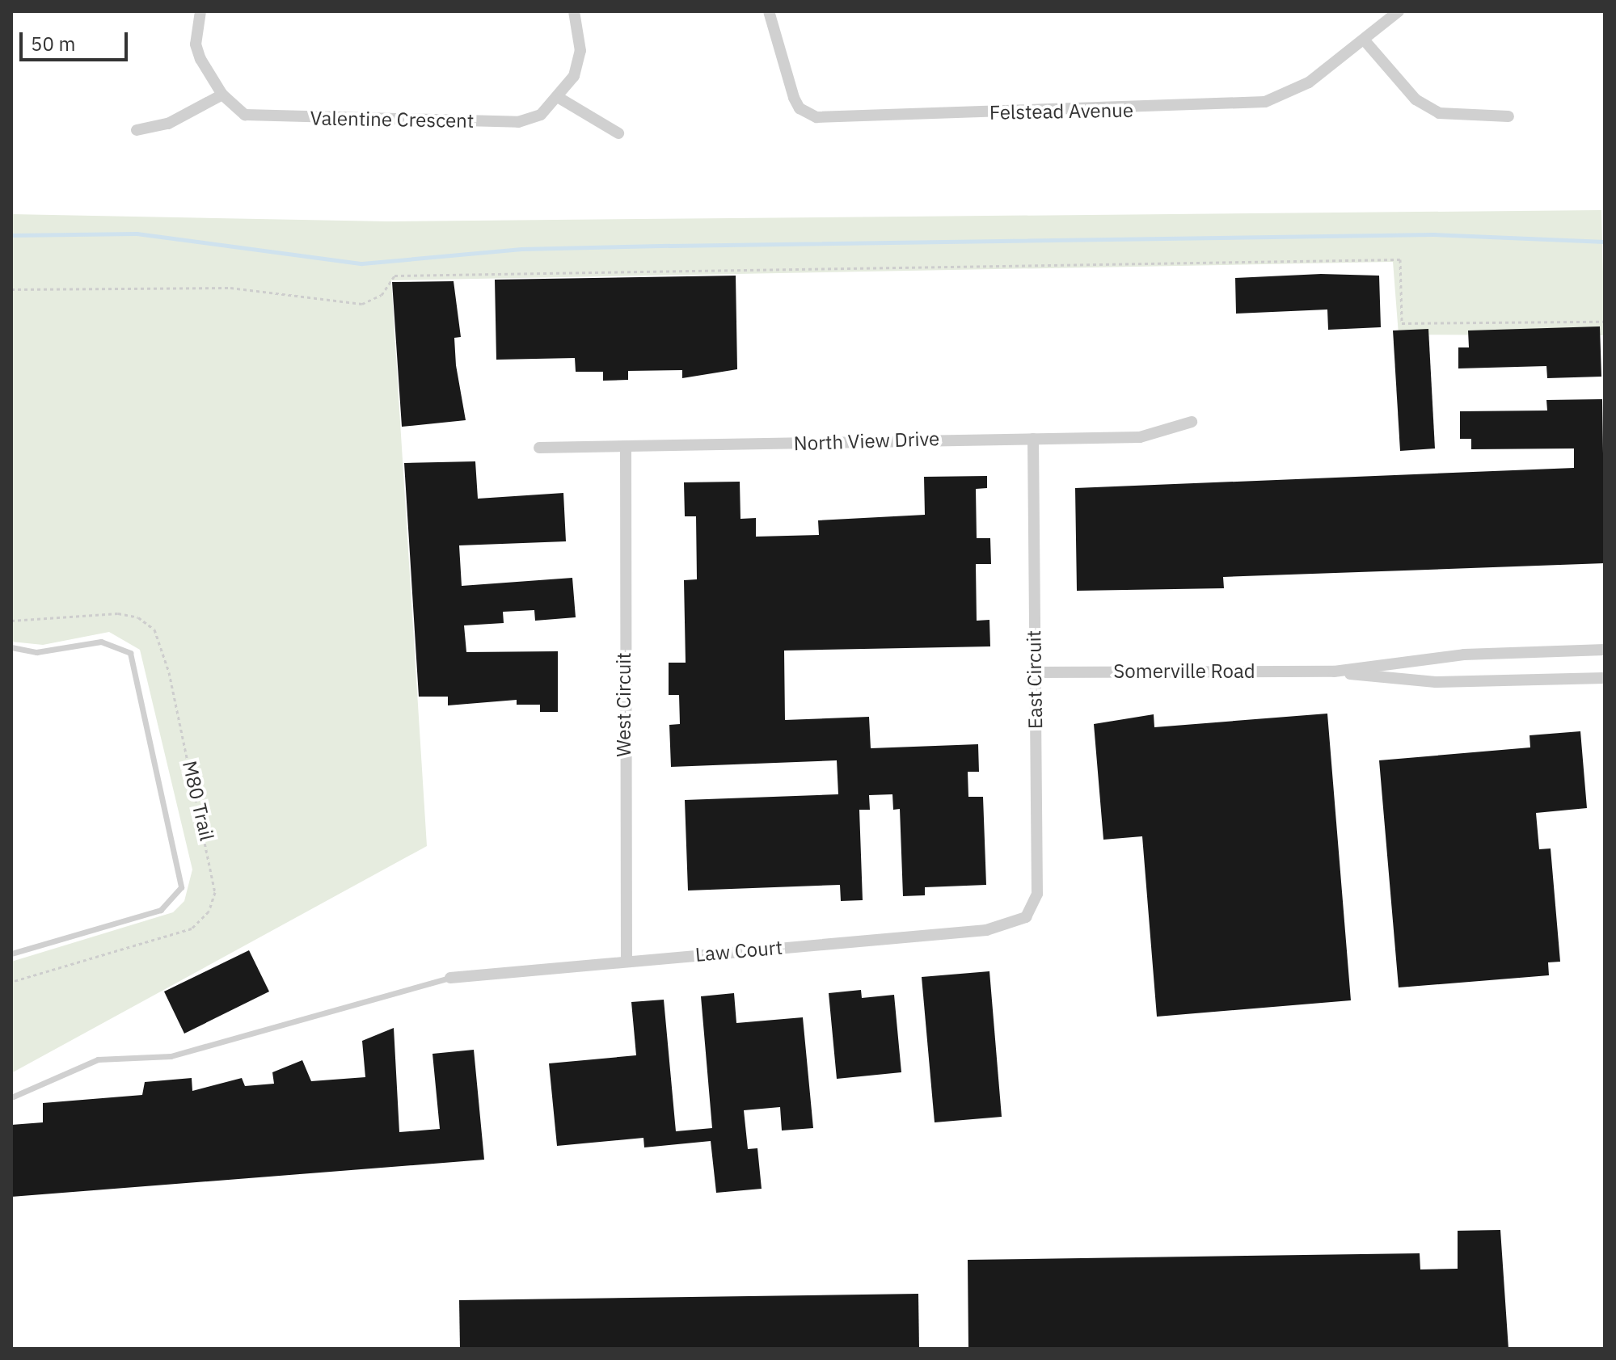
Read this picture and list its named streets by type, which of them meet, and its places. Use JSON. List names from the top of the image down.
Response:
{
  "streets": {
    "street": [
      "Felstead Avenue",
      "Valentine Crescent",
      "North View Drive",
      "Somerville Road",
      "East Circuit",
      "West Circuit",
      "Law Court"
    ],
    "path": ["M80 Trail"]
  },
  "crossings": [
    ["North View Drive", "East Circuit"],
    ["North View Drive", "West Circuit"],
    ["Somerville Road", "East Circuit"],
    ["East Circuit", "Law Court"],
    ["West Circuit", "Law Court"]
  ],
  "scale_bar": "50 m"
}
